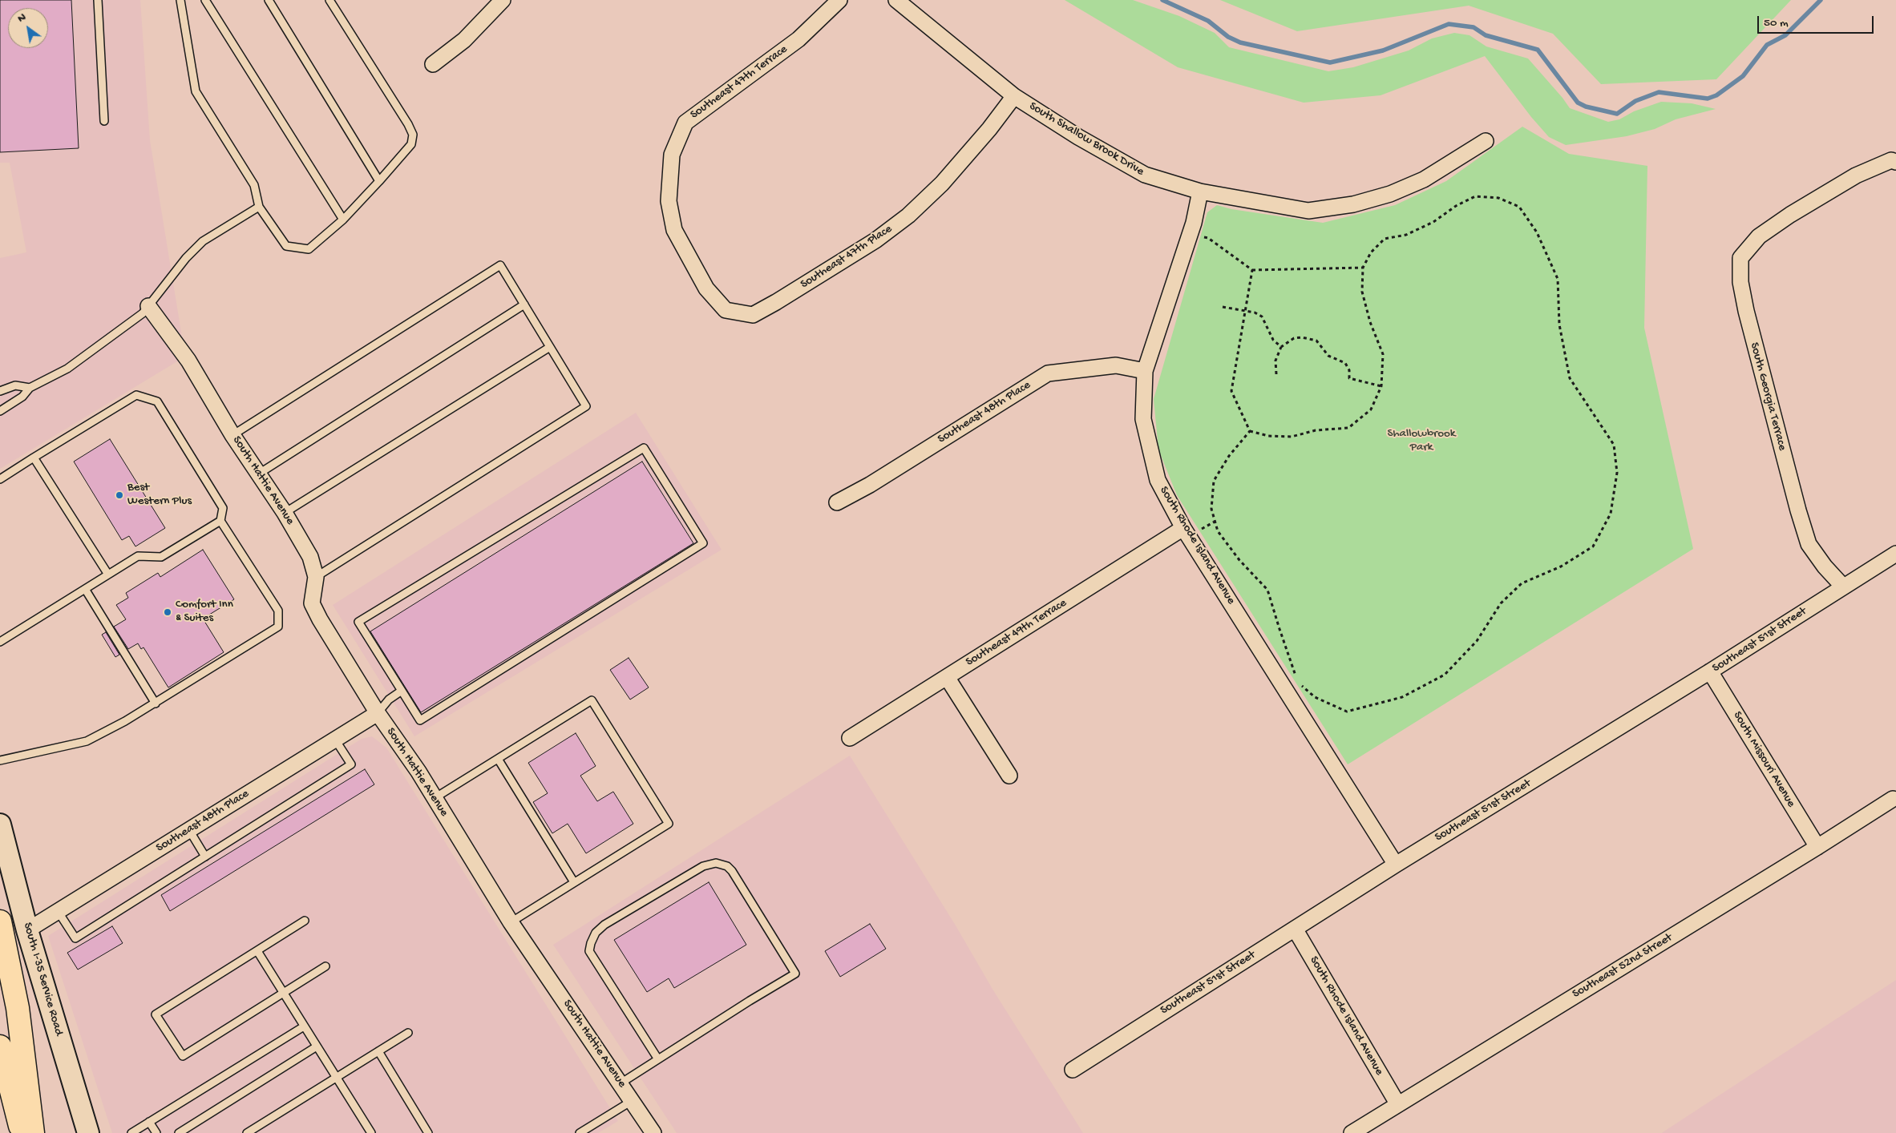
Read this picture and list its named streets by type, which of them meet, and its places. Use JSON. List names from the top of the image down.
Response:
{
  "streets": {
    "main road": ["South I-35 Service Road"],
    "street": [
      "Southeast 47th Terrace",
      "South Shallow Brook Drive",
      "Southeast 47th Place",
      "South Georgia Terrace",
      "Southeast 48th Place",
      "South Hattie Avenue",
      "South Rhode Island Avenue",
      "Southeast 49th Terrace",
      "Southeast 51st Street",
      "South Missouri Avenue",
      "Southeast 52nd Street"
    ]
  },
  "crossings": [
    ["Southeast 47th Terrace", "Southeast 47th Place"],
    ["South Shallow Brook Drive", "Southeast 47th Place"],
    ["South Shallow Brook Drive", "South Rhode Island Avenue"],
    ["South Georgia Terrace", "Southeast 51st Street"],
    ["Southeast 48th Place", "South Hattie Avenue"],
    ["Southeast 48th Place", "South Rhode Island Avenue"],
    ["Southeast 48th Place", "South I-35 Service Road"],
    ["South Rhode Island Avenue", "Southeast 49th Terrace"],
    ["South Rhode Island Avenue", "Southeast 51st Street"],
    ["South Rhode Island Avenue", "Southeast 52nd Street"],
    ["Southeast 51st Street", "South Missouri Avenue"],
    ["South Missouri Avenue", "Southeast 52nd Street"]
  ],
  "parks": ["Shallowbrook Park"],
  "places": ["Best Western Plus", "Comfort Inn & Suites"],
  "scale_bar": "50 m",
  "north": "top left"
}
